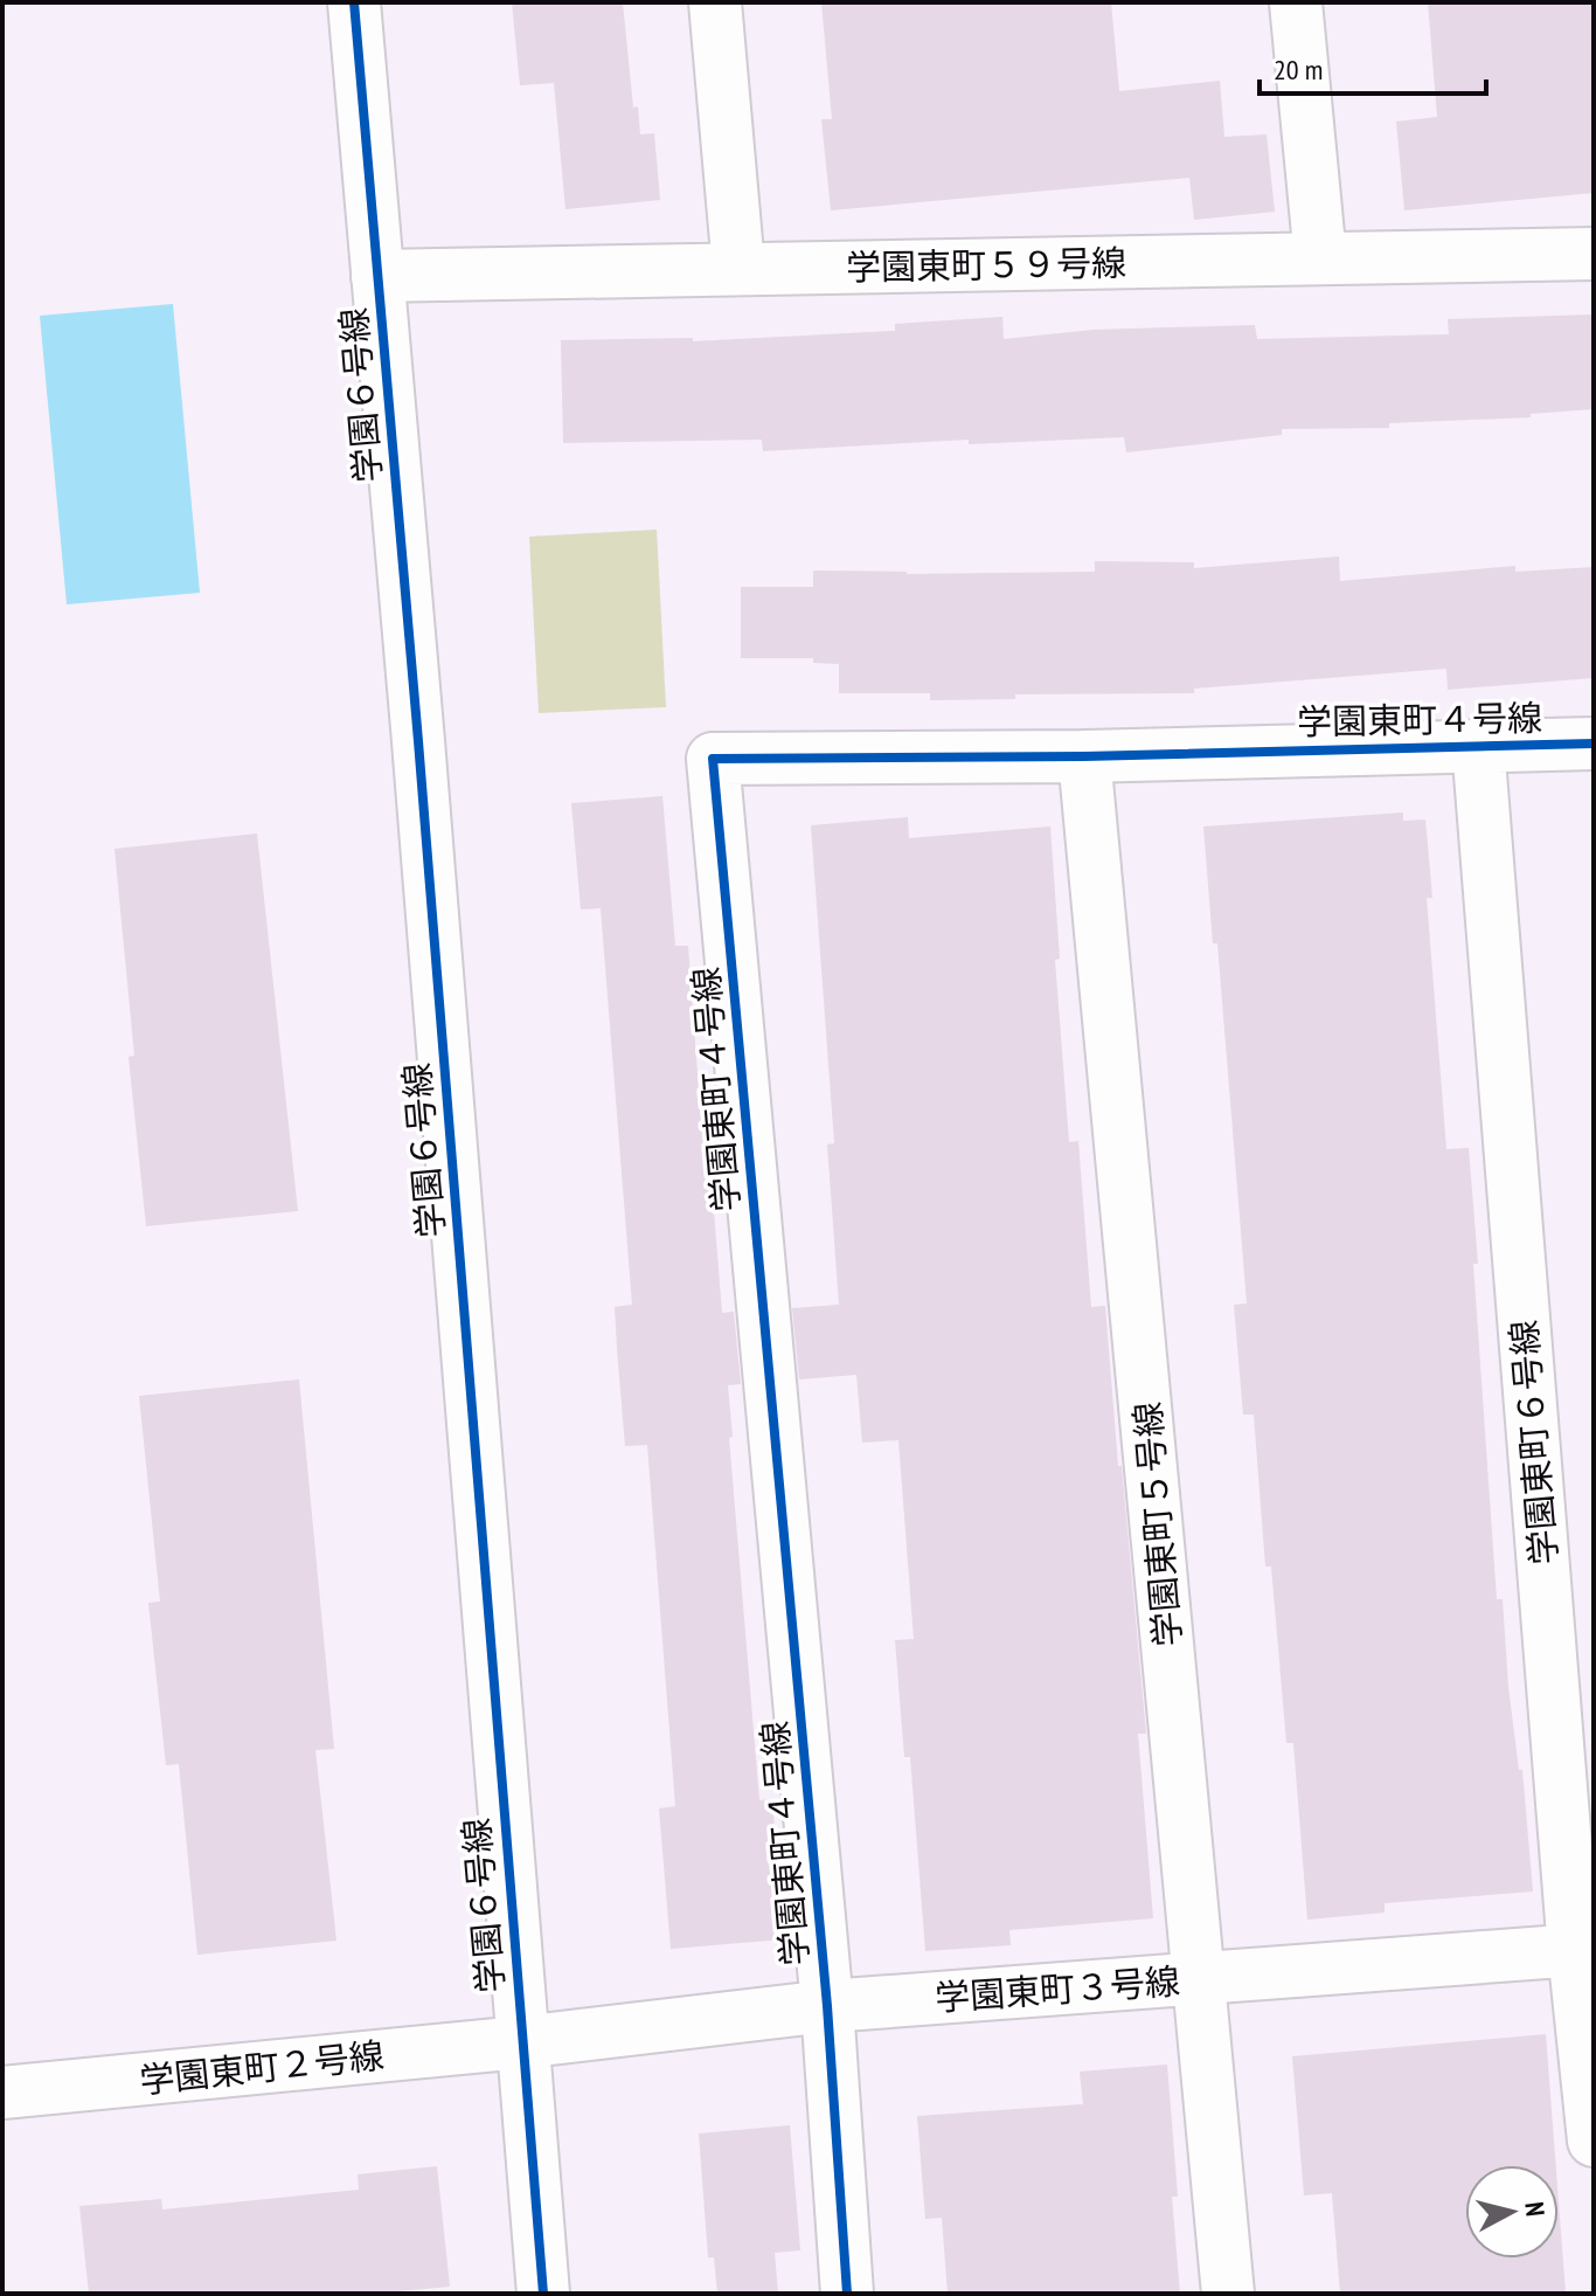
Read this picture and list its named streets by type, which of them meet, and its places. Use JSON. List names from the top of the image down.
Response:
{
  "streets": {
    "street": [
      "学園東町５９号線",
      "学園６号線",
      "学園東町４号線",
      "学園東町６号線",
      "学園東町５号線",
      "学園東町３号線",
      "学園東町２号線"
    ]
  },
  "crossings": [
    ["学園東町５９号線", "学園６号線"],
    ["学園６号線", "学園東町３号線"],
    ["学園６号線", "学園東町２号線"],
    ["学園東町４号線", "学園東町６号線"],
    ["学園東町４号線", "学園東町５号線"],
    ["学園東町４号線", "学園東町３号線"],
    ["学園東町６号線", "学園東町３号線"],
    ["学園東町５号線", "学園東町３号線"],
    ["学園東町３号線", "学園東町２号線"]
  ],
  "scale_bar": "20 m",
  "north": "right"
}
